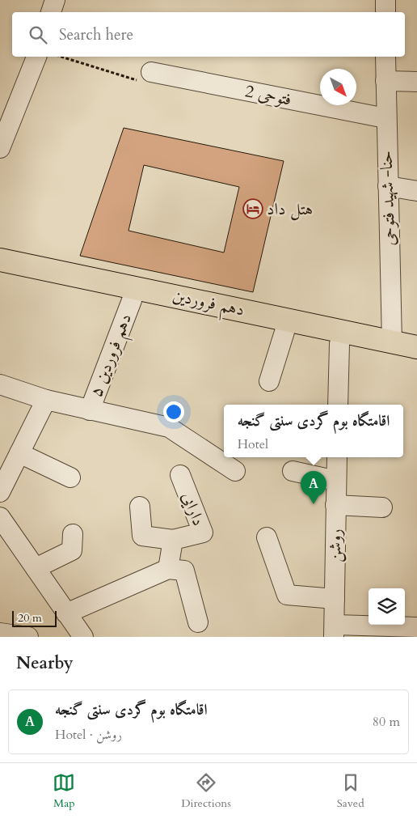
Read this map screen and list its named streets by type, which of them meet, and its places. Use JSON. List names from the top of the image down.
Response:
{
  "streets": {
    "main road": ["دهم فروردین"],
    "street": [
      "فتوحی 2",
      "حنا- شهید فتوحی",
      "دهم فروردین ۵",
      "دارایی",
      "روشن"
    ]
  },
  "crossings": [
    ["فتوحی 2", "حنا- شهید فتوحی"],
    ["حنا- شهید فتوحی", "دهم فروردین"],
    ["دهم فروردین", "دهم فروردین ۵"]
  ],
  "places": {
    "hotel": ["هتل داد"]
  },
  "scale_bar": "20 m",
  "north": "bottom right",
  "page": {
    "search": "Search here",
    "popup": ["اقامتگاه بوم گردی سنتی گنجه", "Hotel"],
    "pins": "A",
    "scale": "20 m",
    "heading": "Nearby",
    "list": [
      {
        "mark": "A",
        "name": "اقامتگاه بوم گردی سنتی گنجه",
        "note": "Hotel · روشن",
        "value": "80 m"
      }
    ],
    "nav": ["Map", "Directions", "Saved"]
  }
}
